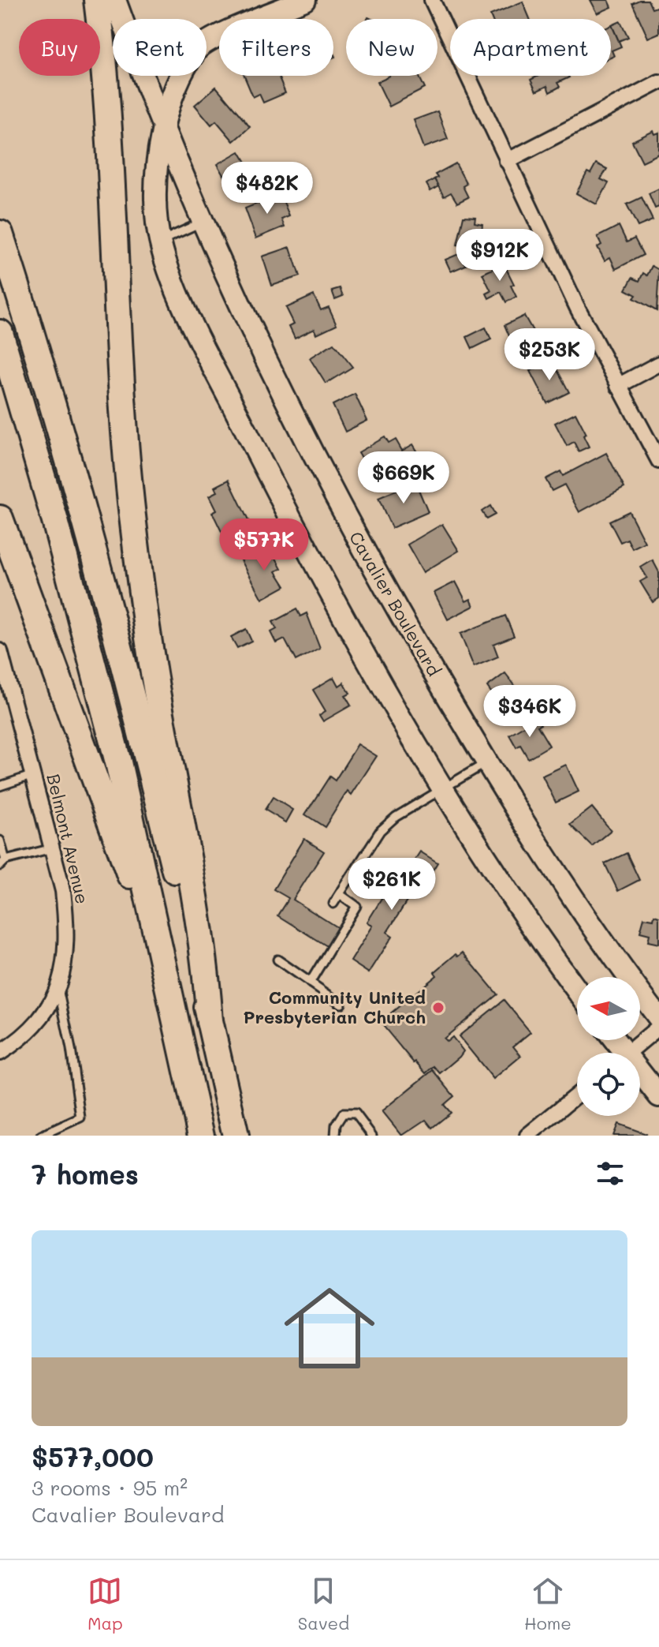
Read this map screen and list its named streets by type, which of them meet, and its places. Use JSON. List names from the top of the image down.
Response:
{
  "streets": {
    "main road": ["Cavalier Boulevard"],
    "street": ["Belmont Avenue"]
  },
  "places": ["Community United Presbyterian Church"],
  "north": "left",
  "page": {
    "chip": [
      "Buy",
      "Rent",
      "Filters",
      "New",
      "Apartment"
    ],
    "price": [
      "$482K",
      "$912K",
      "$253K",
      "$669K",
      "$577K",
      "$346K",
      "$261K"
    ],
    "heading": "7 homes",
    "list": [
      {
        "name": "$577,000",
        "note": "3 rooms · 95 m² · Cavalier Boulevard"
      }
    ],
    "tabs": ["Map", "Saved", "Home"]
  }
}
